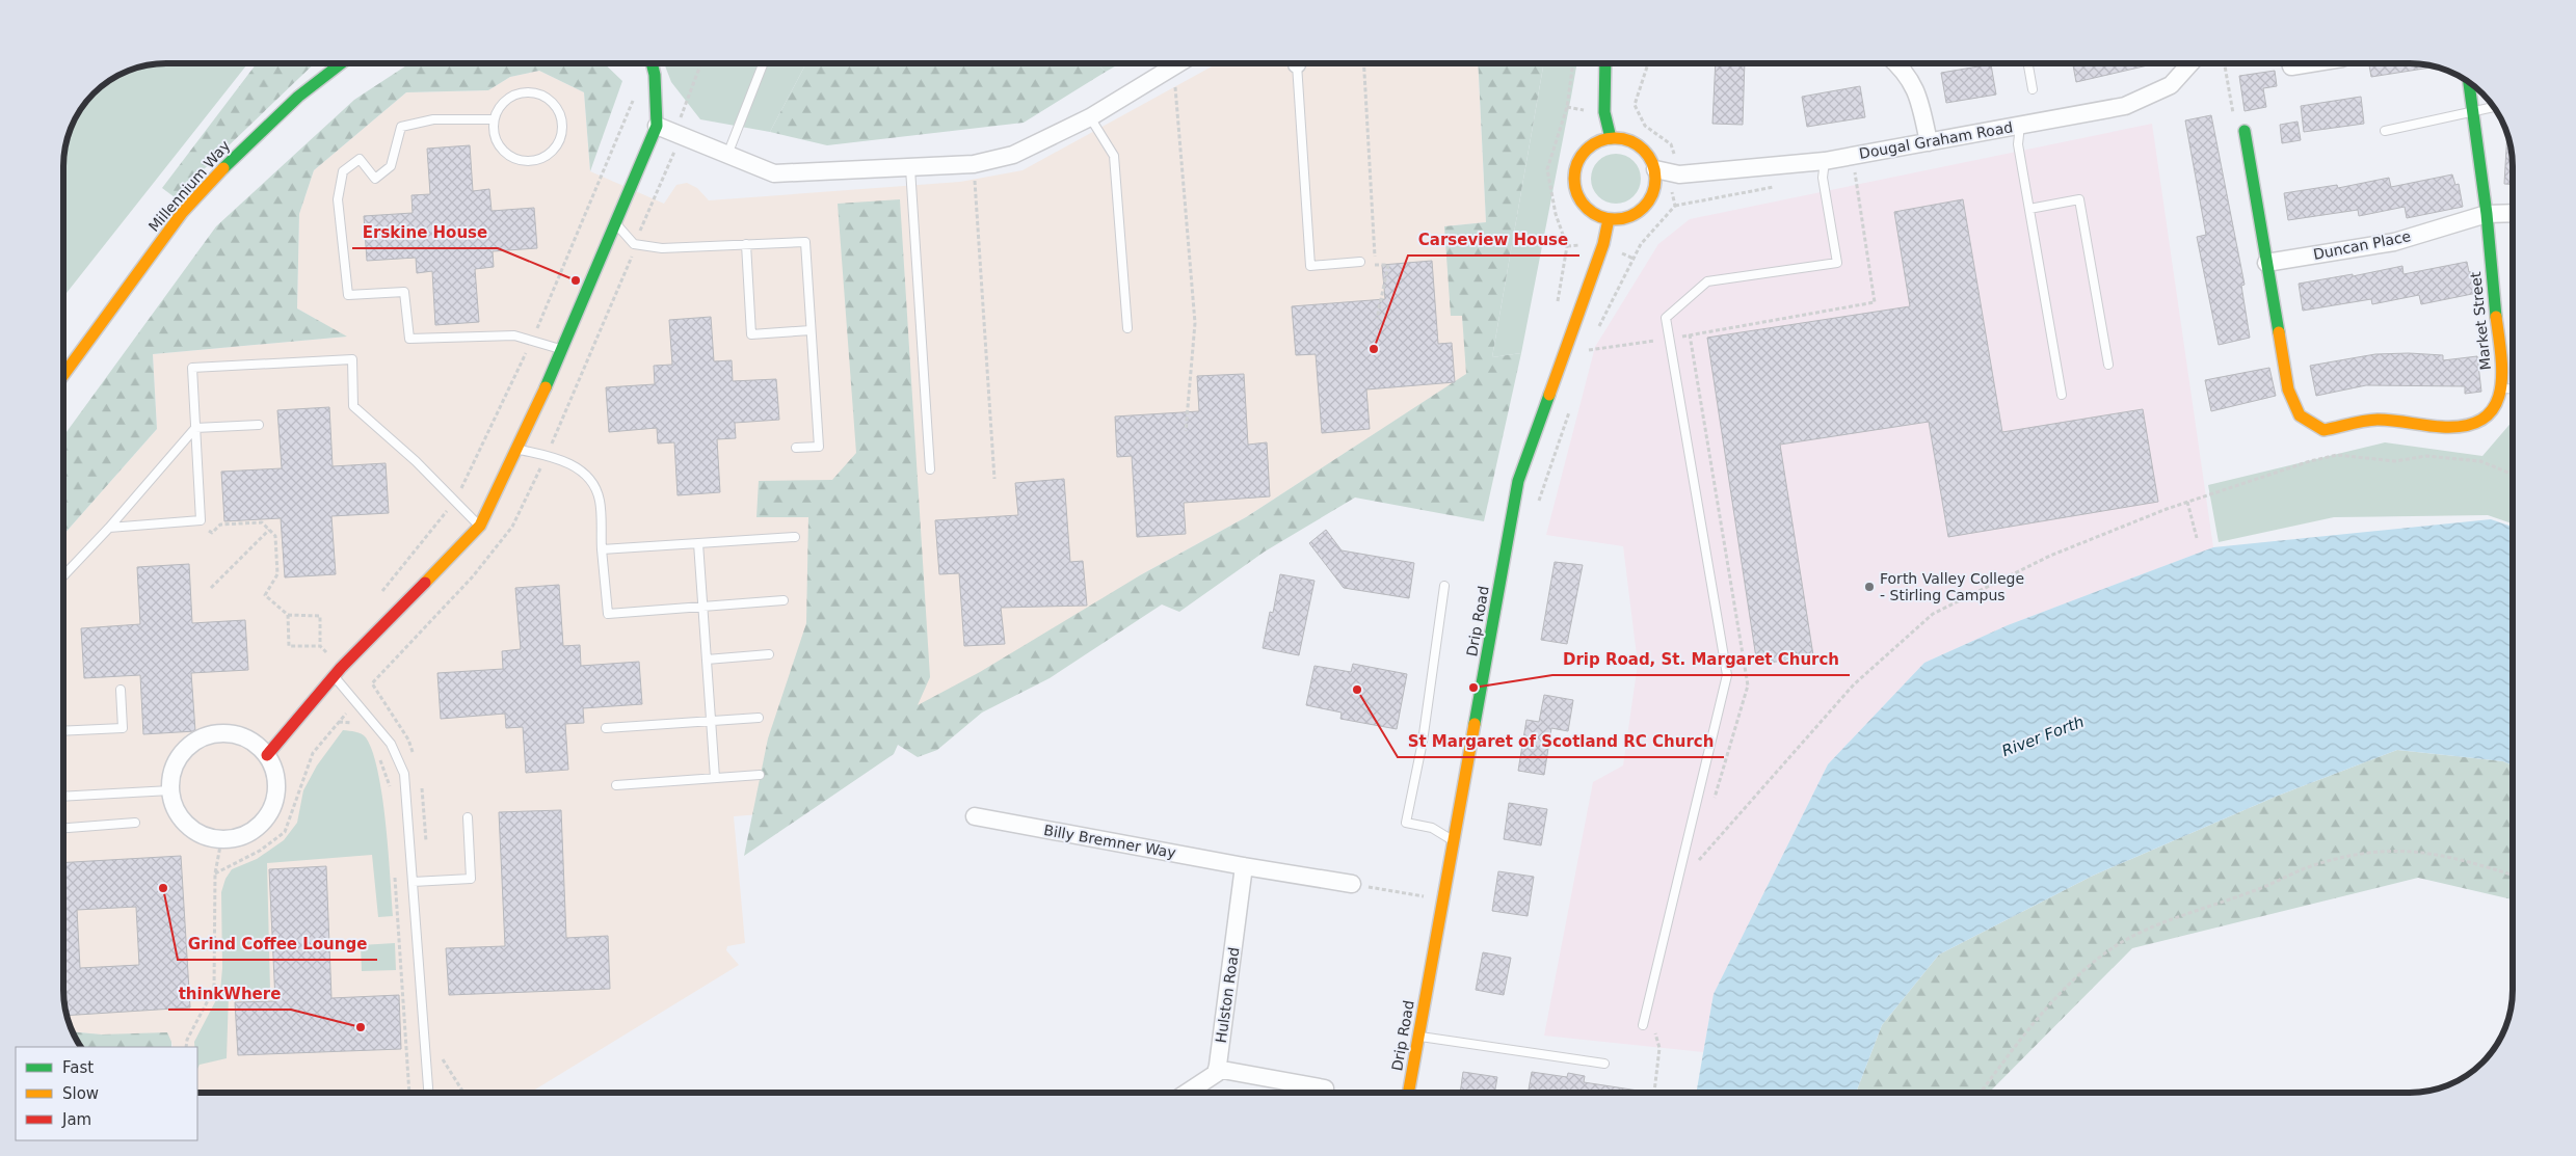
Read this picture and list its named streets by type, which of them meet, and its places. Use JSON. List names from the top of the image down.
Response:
{
  "streets": {
    "street": [
      "Dougal Graham Road",
      "Millennium Way",
      "Duncan Place",
      "Market Street",
      "Drip Road",
      "Billy Bremner Way",
      "Hulston Road"
    ]
  },
  "crossings": [
    ["Dougal Graham Road", "Drip Road"],
    ["Duncan Place", "Market Street"],
    ["Billy Bremner Way", "Hulston Road"]
  ],
  "water": ["River Forth"],
  "places": [
    "Erskine House",
    "Carseview House",
    "Forth Valley College - Stirling Campus",
    "Drip Road, St. Margaret Church",
    "St Margaret of Scotland RC Church",
    "Grind Coffee Lounge",
    "thinkWhere"
  ],
  "legend": ["Fast", "Slow", "Jam"]
}
